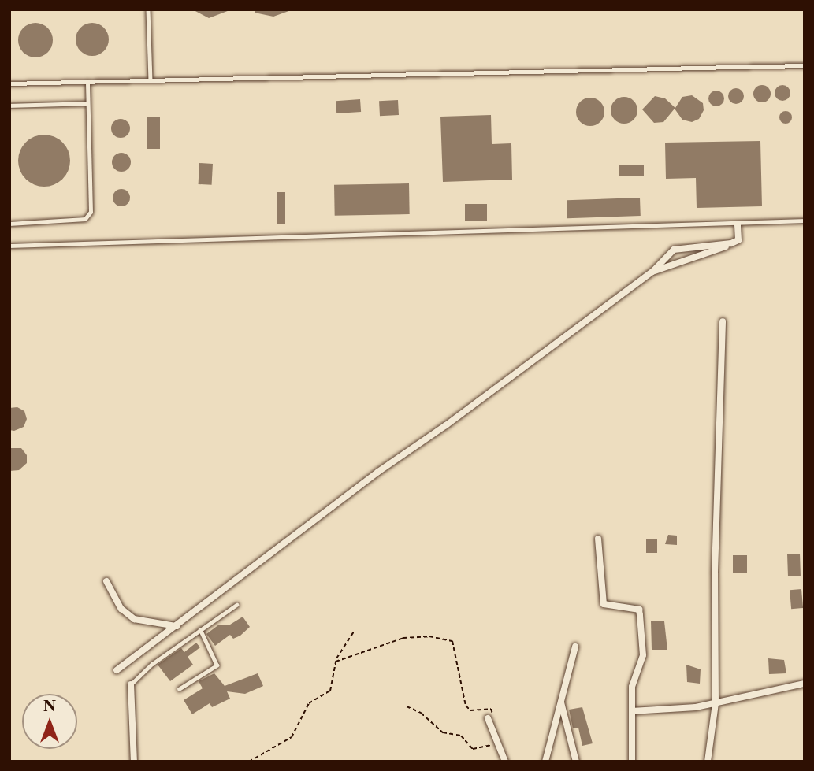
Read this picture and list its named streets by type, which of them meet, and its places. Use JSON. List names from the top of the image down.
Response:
{
  "north": "top"
}
